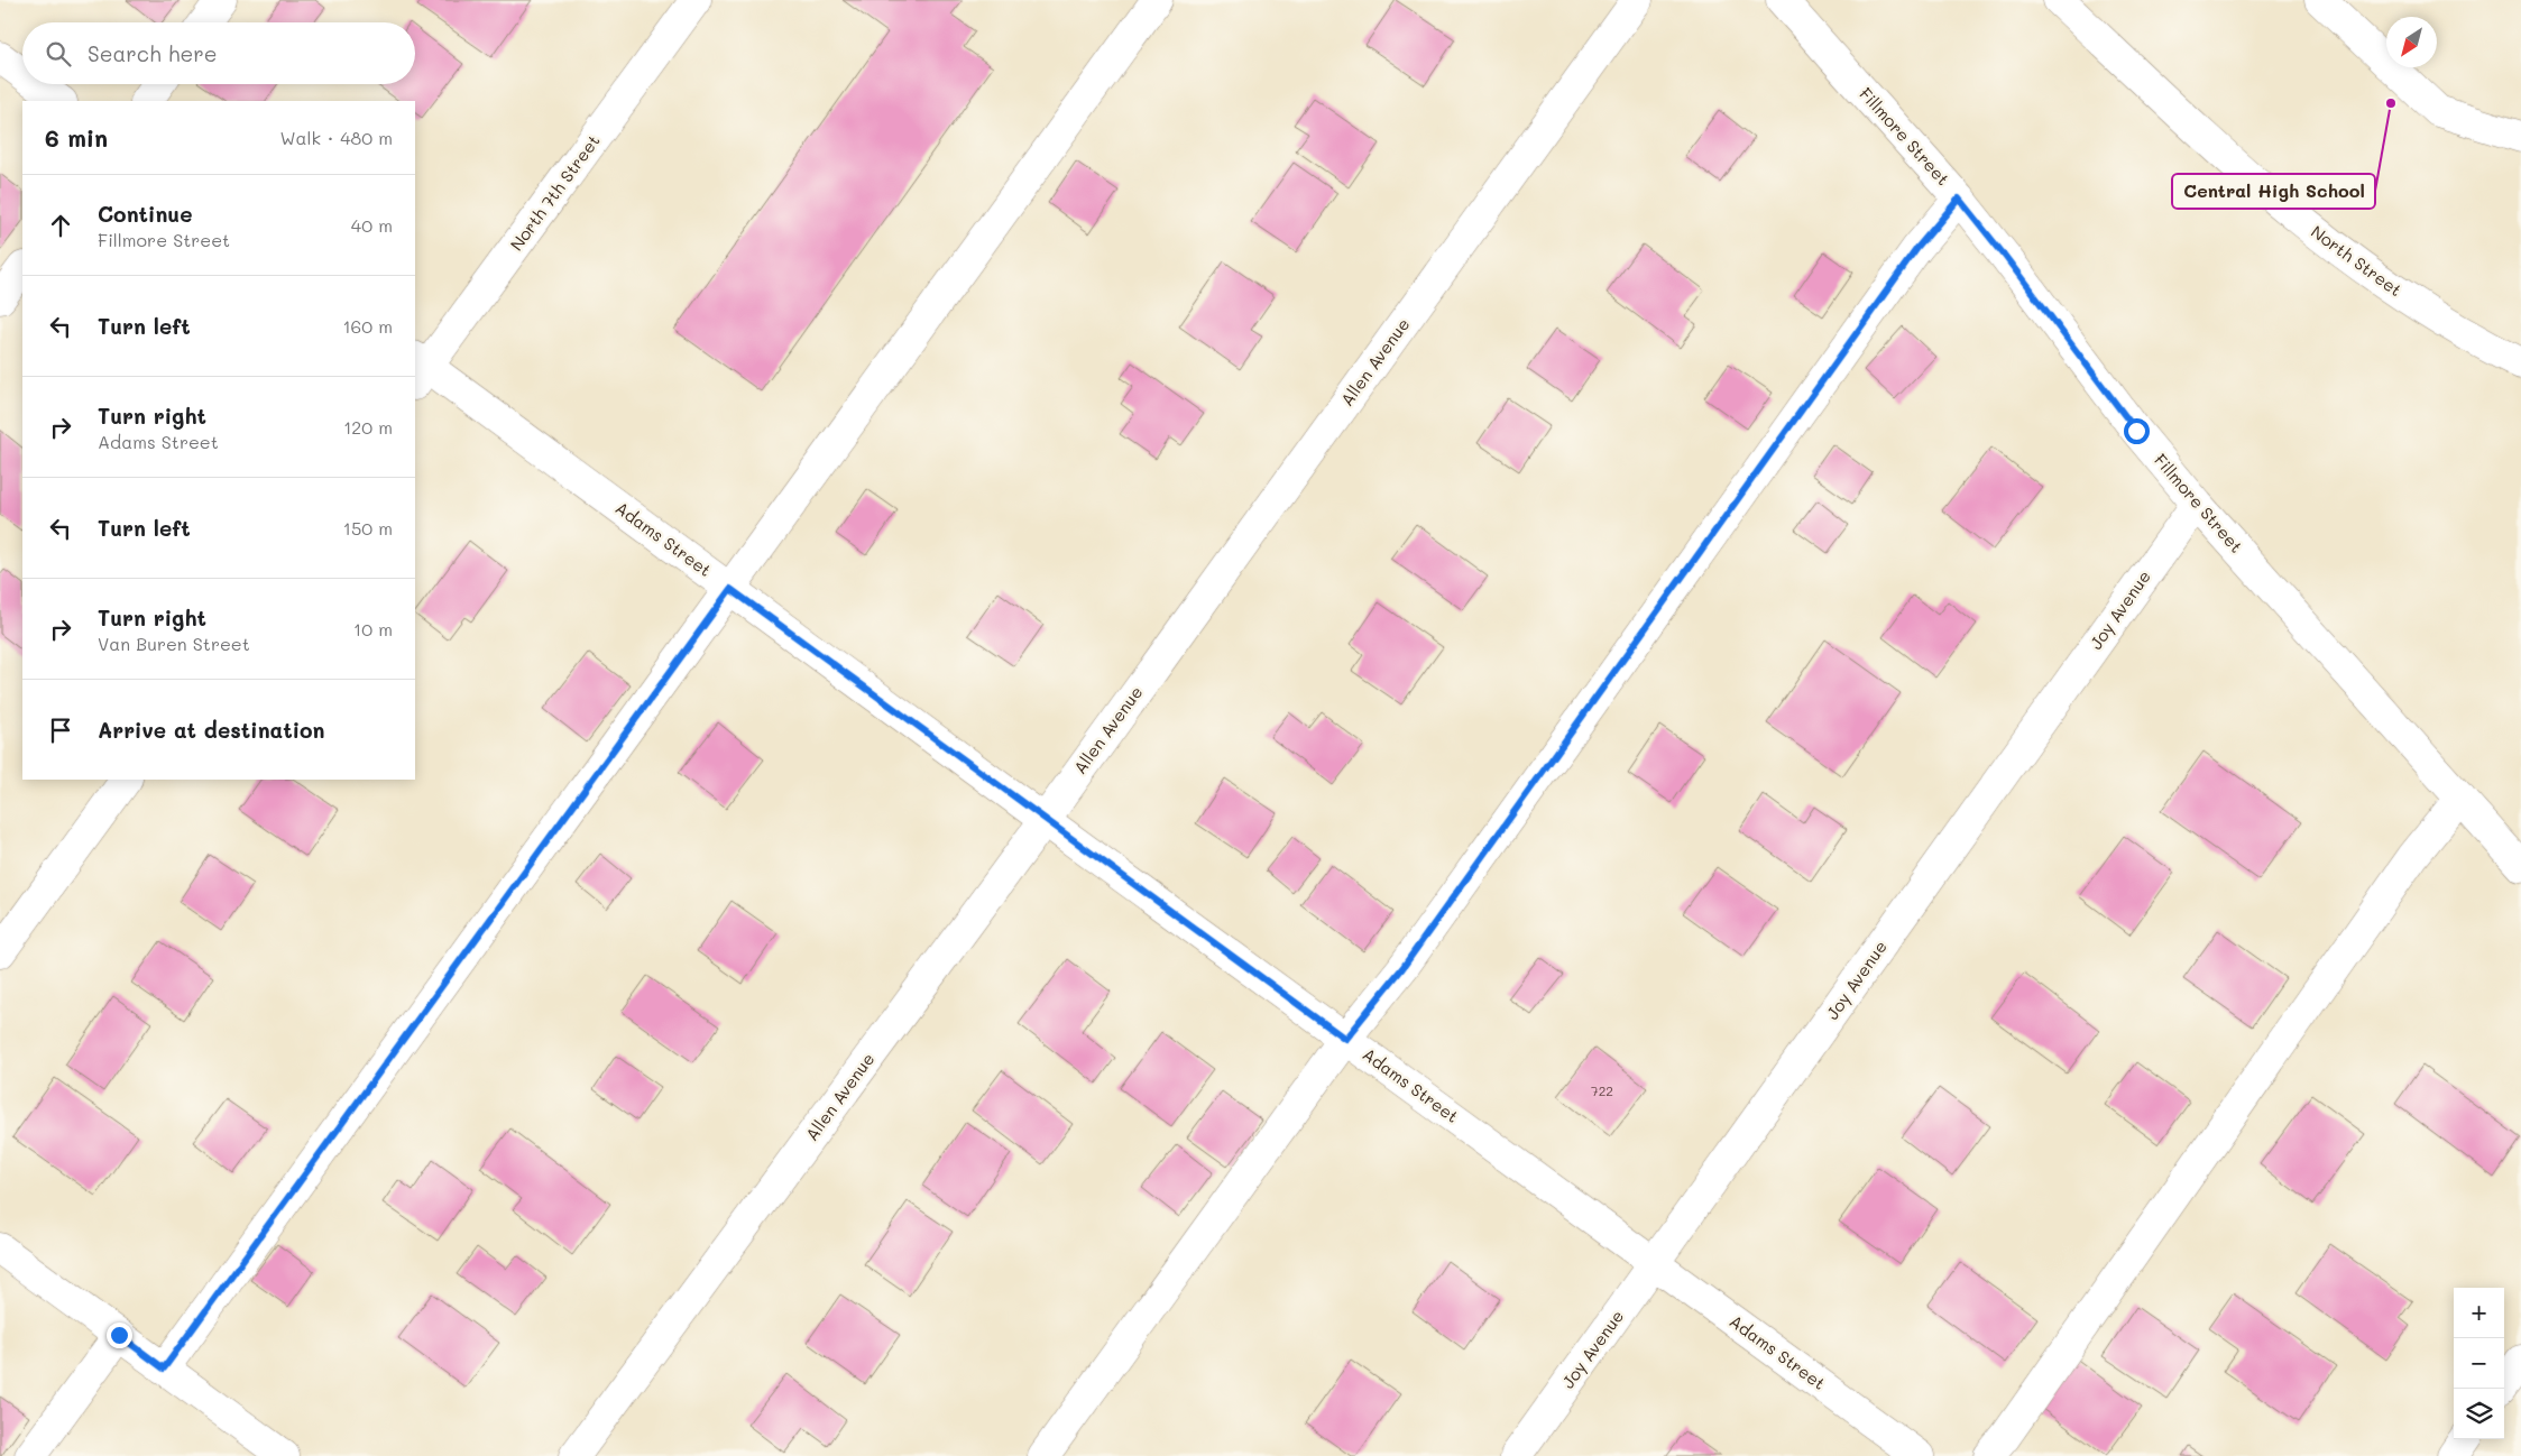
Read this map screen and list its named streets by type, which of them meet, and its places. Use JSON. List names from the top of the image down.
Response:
{
  "streets": {
    "street": [
      "Fillmore Street",
      "North 7th Street",
      "North Street",
      "Allen Avenue",
      "Adams Street",
      "Joy Avenue"
    ]
  },
  "crossings": [
    ["Fillmore Street", "Joy Avenue"],
    ["North 7th Street", "Adams Street"],
    ["Allen Avenue", "Adams Street"],
    ["Adams Street", "Joy Avenue"]
  ],
  "places": ["Central High School"],
  "house_numbers": ["722"],
  "north": "bottom left",
  "page": {
    "search": "Search here",
    "heading": ["6 min", "Walk · 480 m"],
    "list": [
      ["Continue", "Fillmore Street", "40 m"],
      ["Turn left", "160 m"],
      ["Turn right", "Adams Street", "120 m"],
      ["Turn left", "150 m"],
      ["Turn right", "Van Buren Street", "10 m"],
      "Arrive at destination"
    ],
    "map_buttons": ["+", "−"]
  }
}
